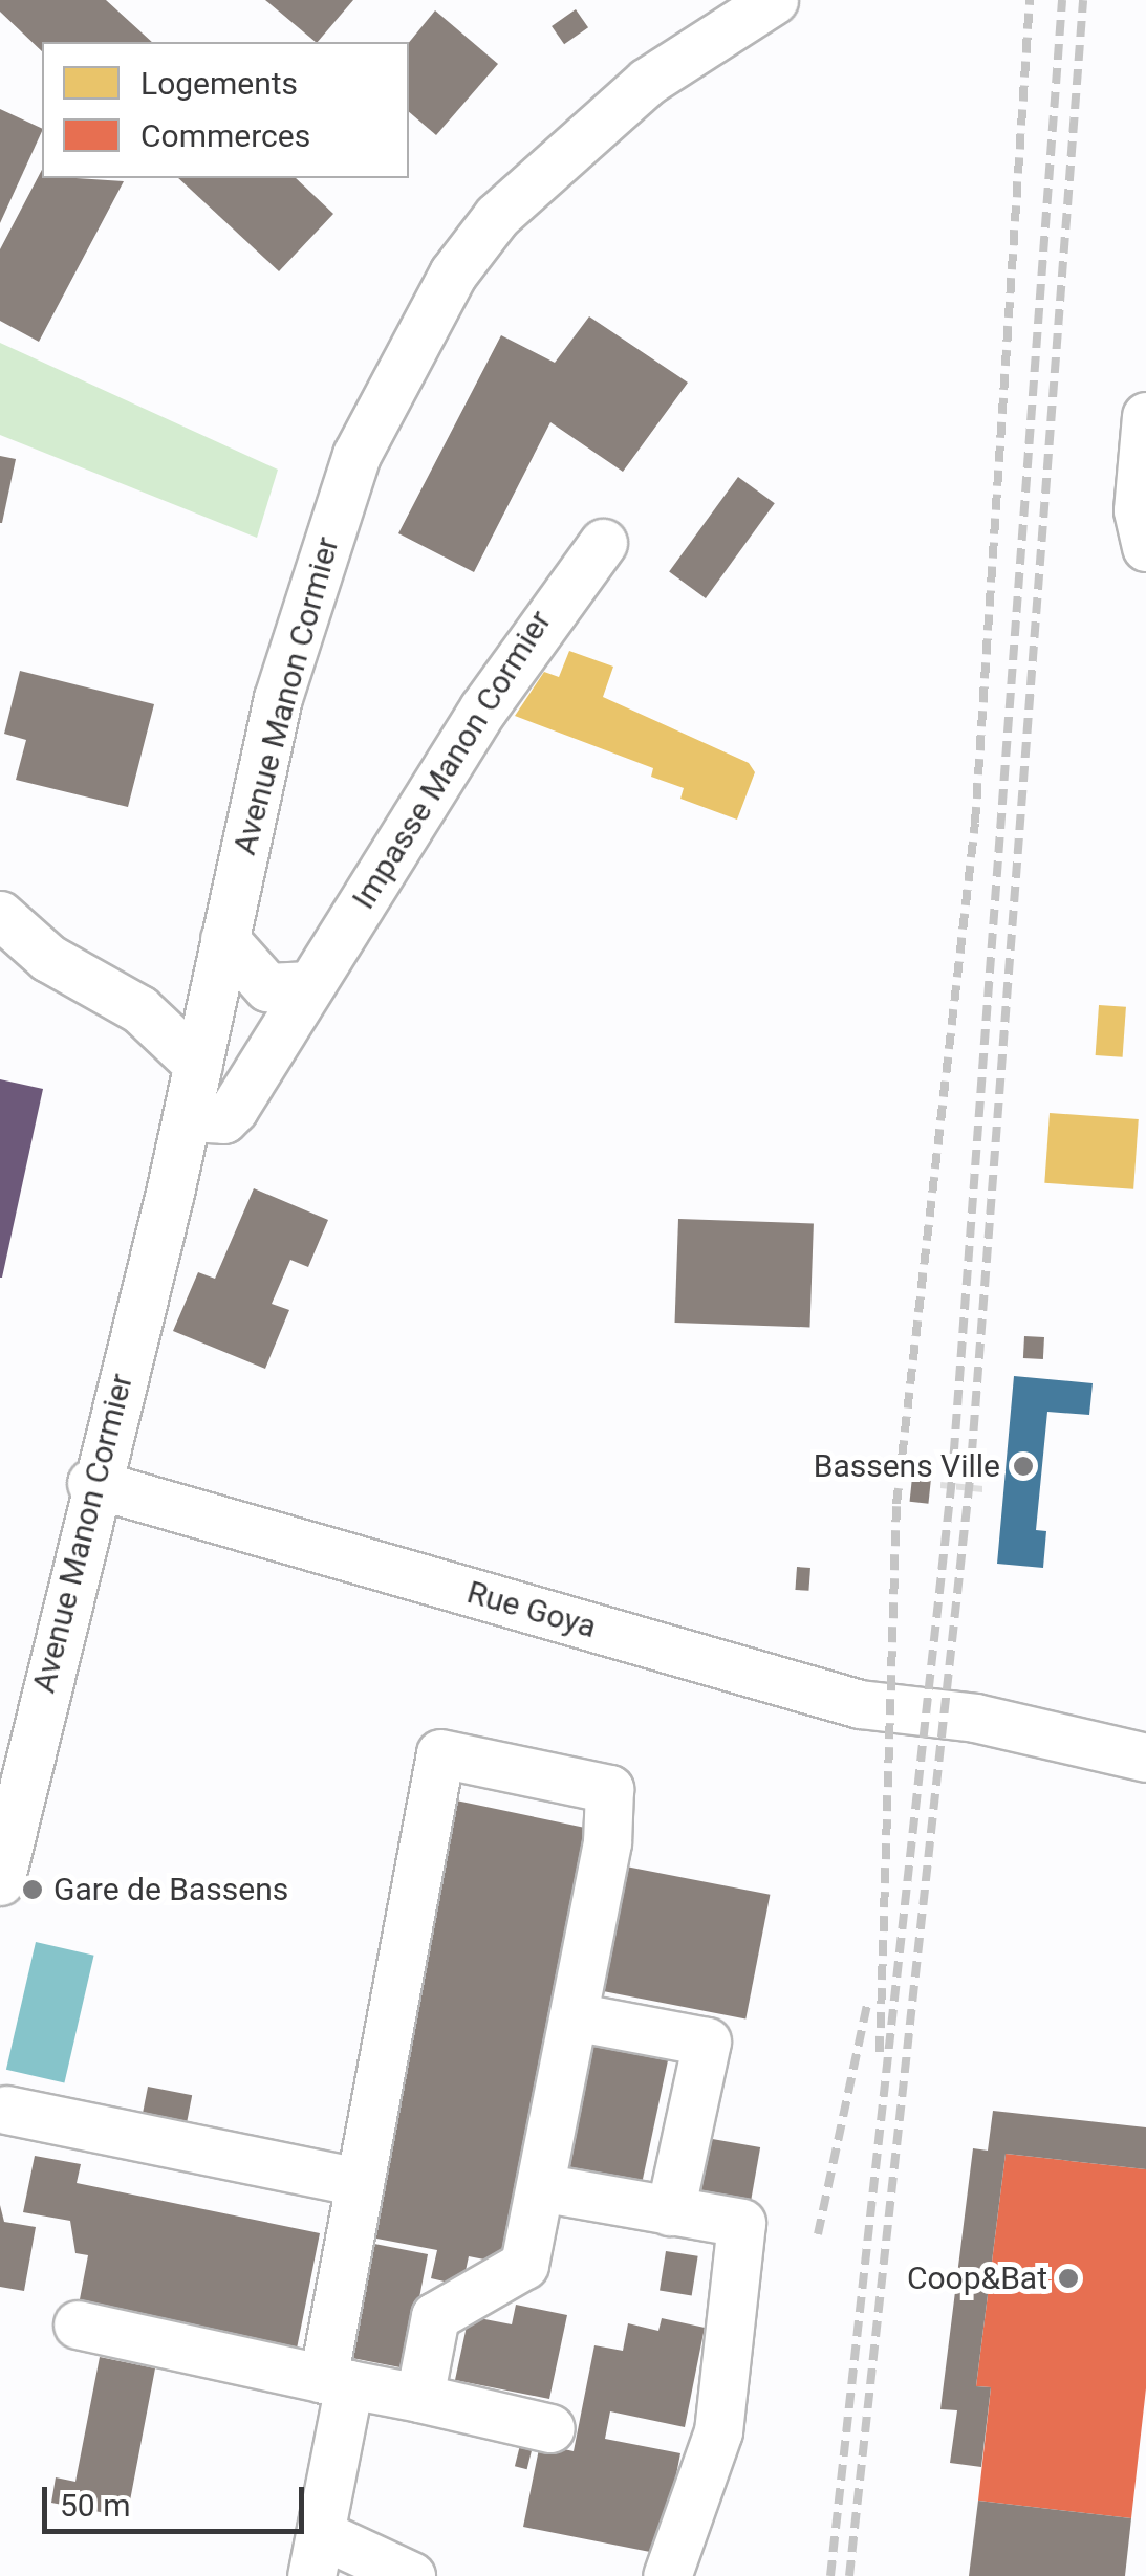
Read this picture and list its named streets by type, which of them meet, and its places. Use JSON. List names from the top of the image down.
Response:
{
  "streets": {
    "street": ["Avenue Manon Cormier", "Impasse Manon Cormier", "Rue Goya"]
  },
  "crossings": [
    ["Avenue Manon Cormier", "Impasse Manon Cormier"],
    ["Avenue Manon Cormier", "Rue Goya"]
  ],
  "places": ["Bassens Ville", "Gare de Bassens", "Coop&Bat"],
  "legend": ["Logements", "Commerces"],
  "scale_bar": "50 m"
}
